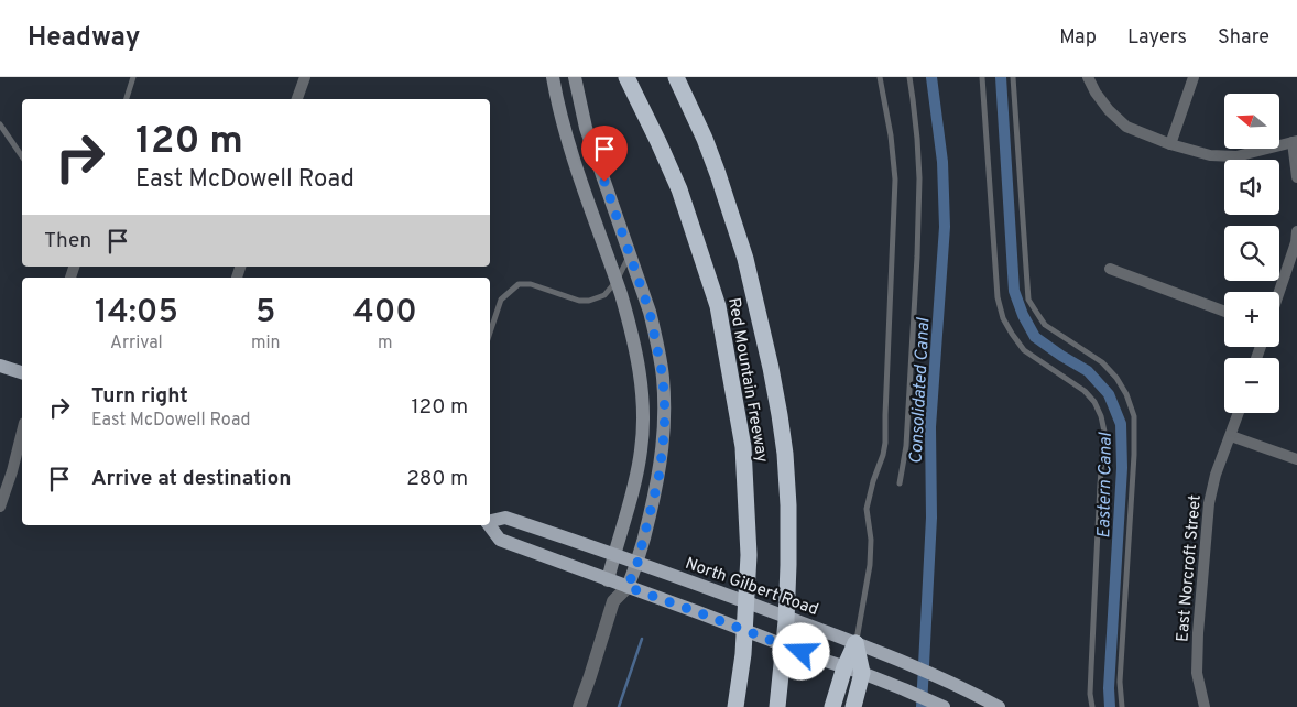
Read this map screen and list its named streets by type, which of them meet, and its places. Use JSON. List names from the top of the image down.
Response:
{
  "streets": {
    "highway": ["Red Mountain Freeway"],
    "main road": ["North Gilbert Road"],
    "street": ["East Norcroft Street"]
  },
  "water": ["Consolidated Canal", "Eastern Canal"],
  "north": "left",
  "page": {
    "header": "Headway",
    "nav": ["Map", "Layers", "Share"],
    "map_buttons": ["+", "−"],
    "turn": ["120 m", "East McDowell Road"],
    "then": "Then",
    "eta": [
      "14:05",
      "Arrival",
      "5",
      "min",
      "400",
      "m"
    ],
    "list": [
      {
        "name": "Turn right",
        "note": "East McDowell Road",
        "value": "120 m"
      },
      {
        "name": "Arrive at destination",
        "value": "280 m"
      }
    ]
  }
}
